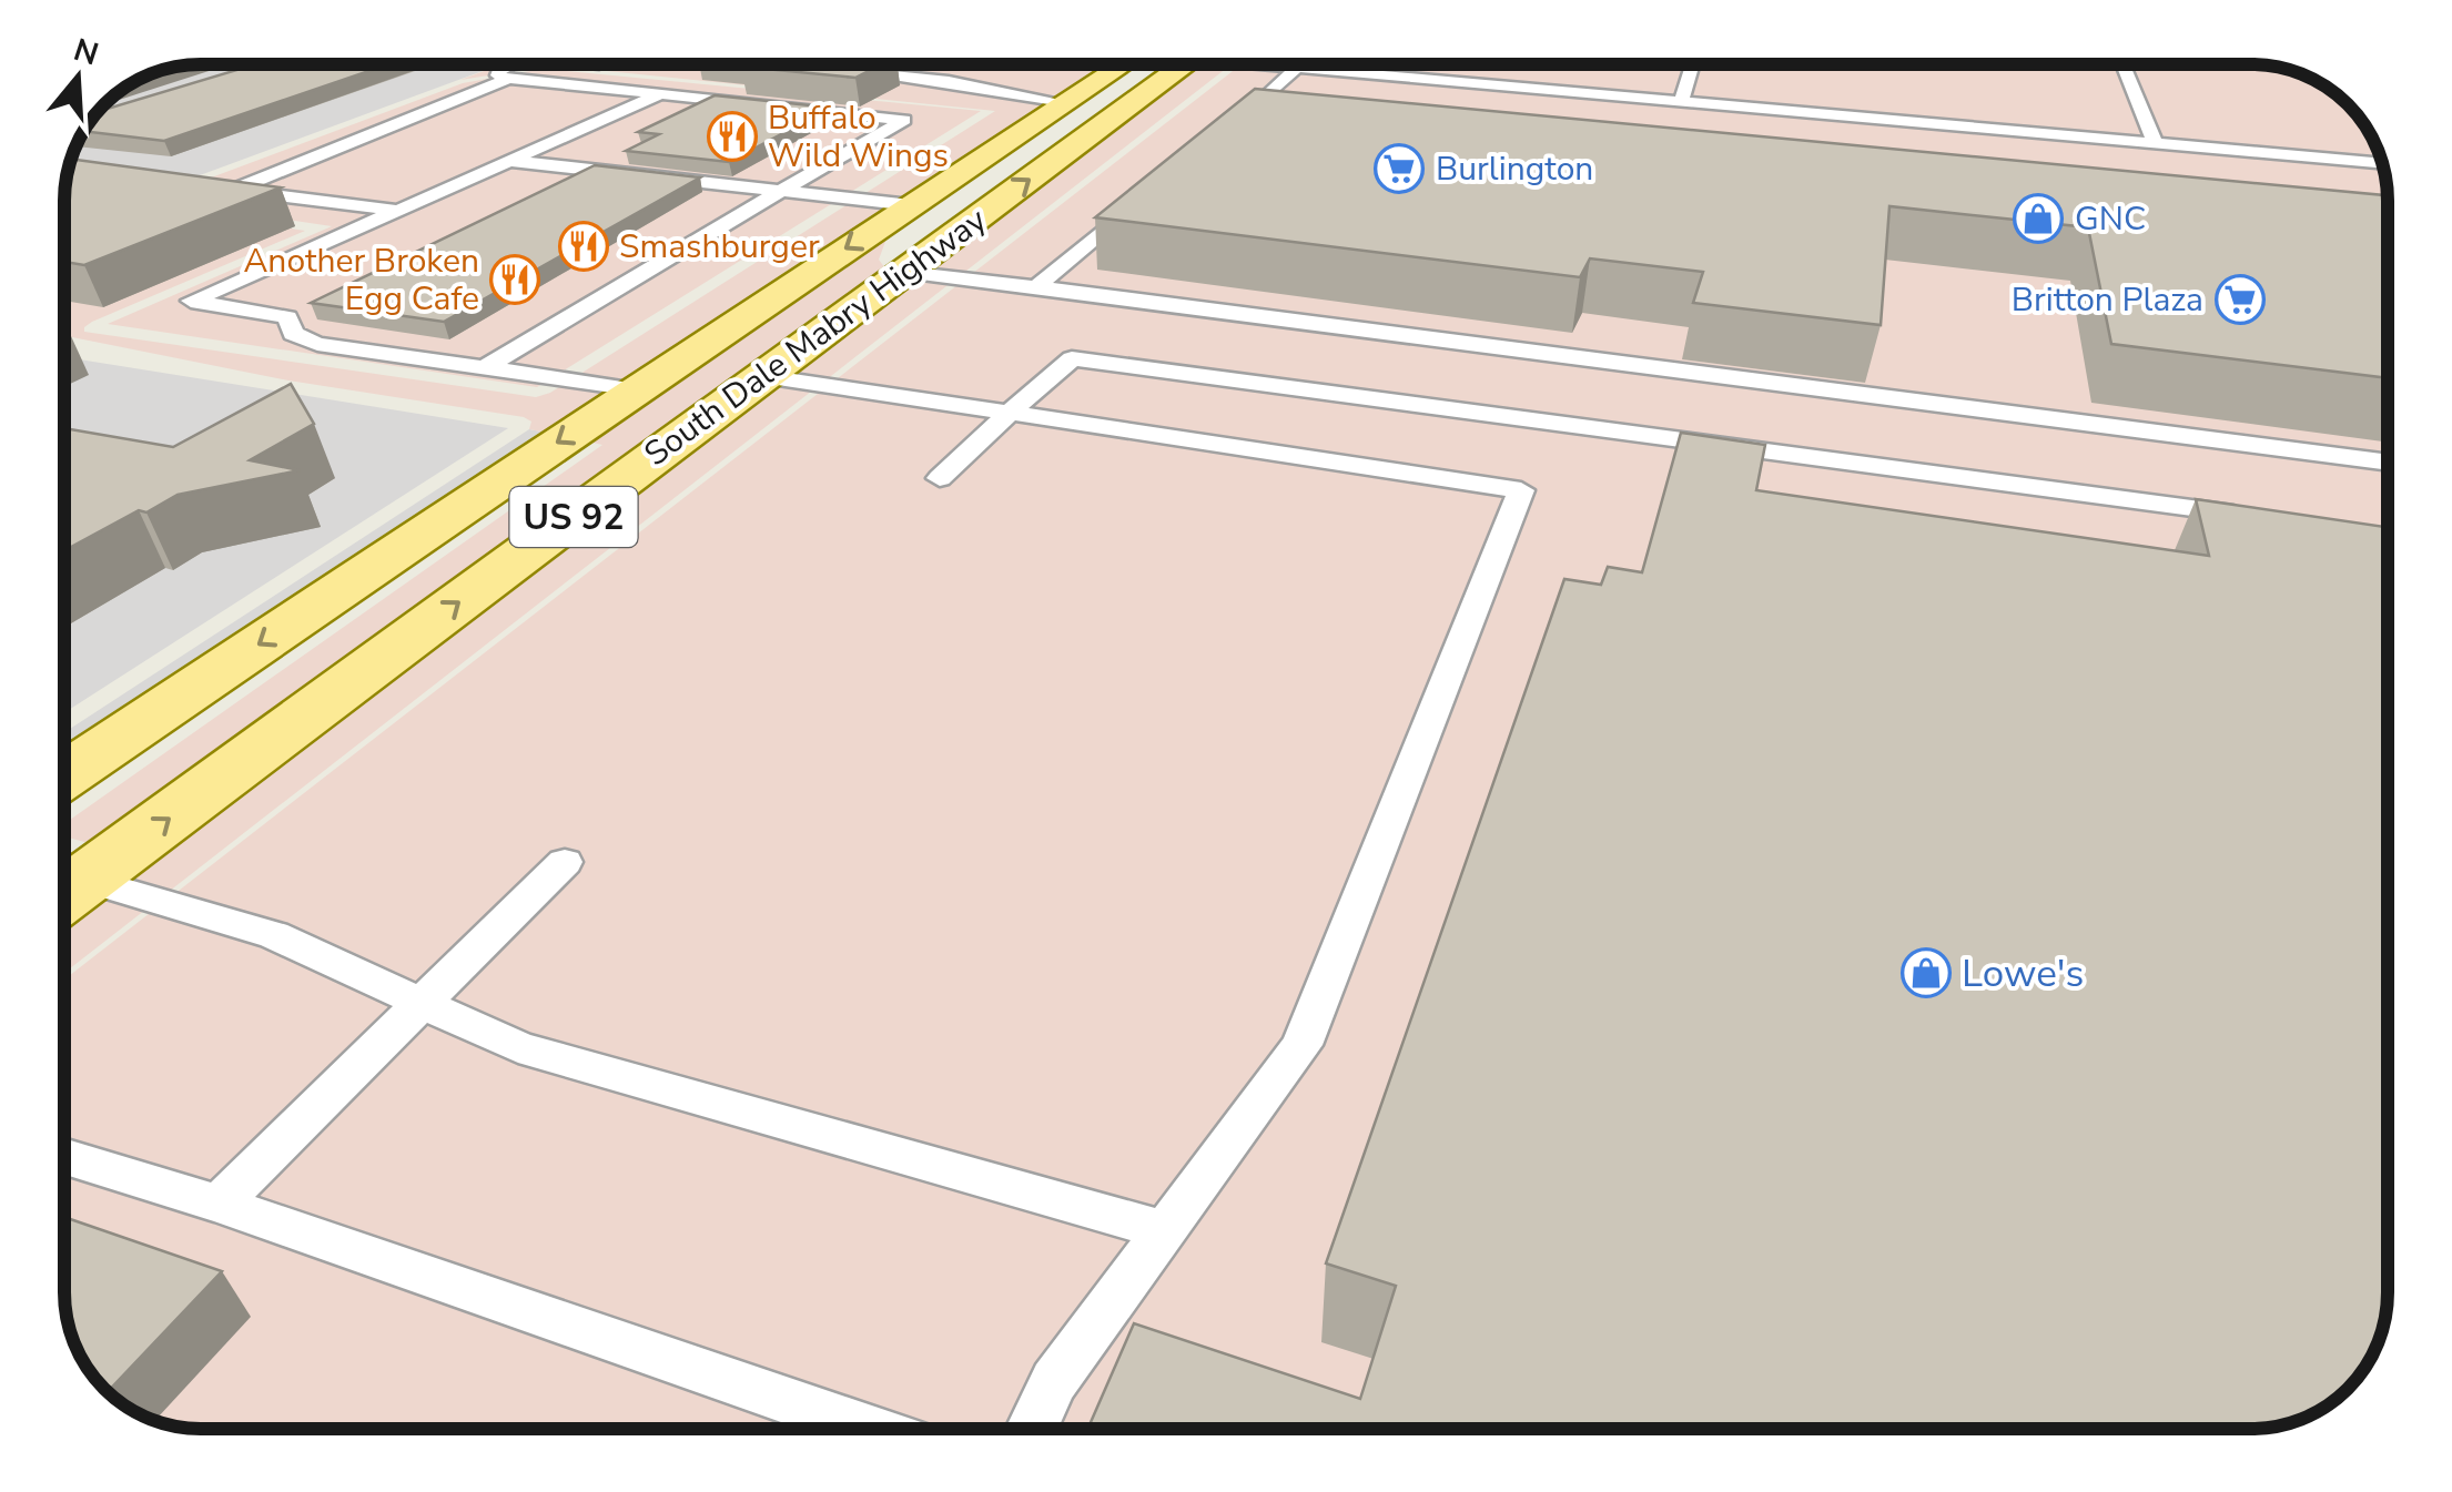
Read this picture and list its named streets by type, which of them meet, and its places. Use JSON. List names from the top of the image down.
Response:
{
  "streets": {
    "main road": ["South Dale Mabry Highway", "US 92"]
  },
  "places": {
    "restaurant": ["Buffalo Wild Wings", "Smashburger", "Another Broken Egg Cafe"],
    "supermarket": ["Burlington", "Britton Plaza"],
    "shop": ["GNC", "Lowe's"]
  },
  "north": "top"
}
